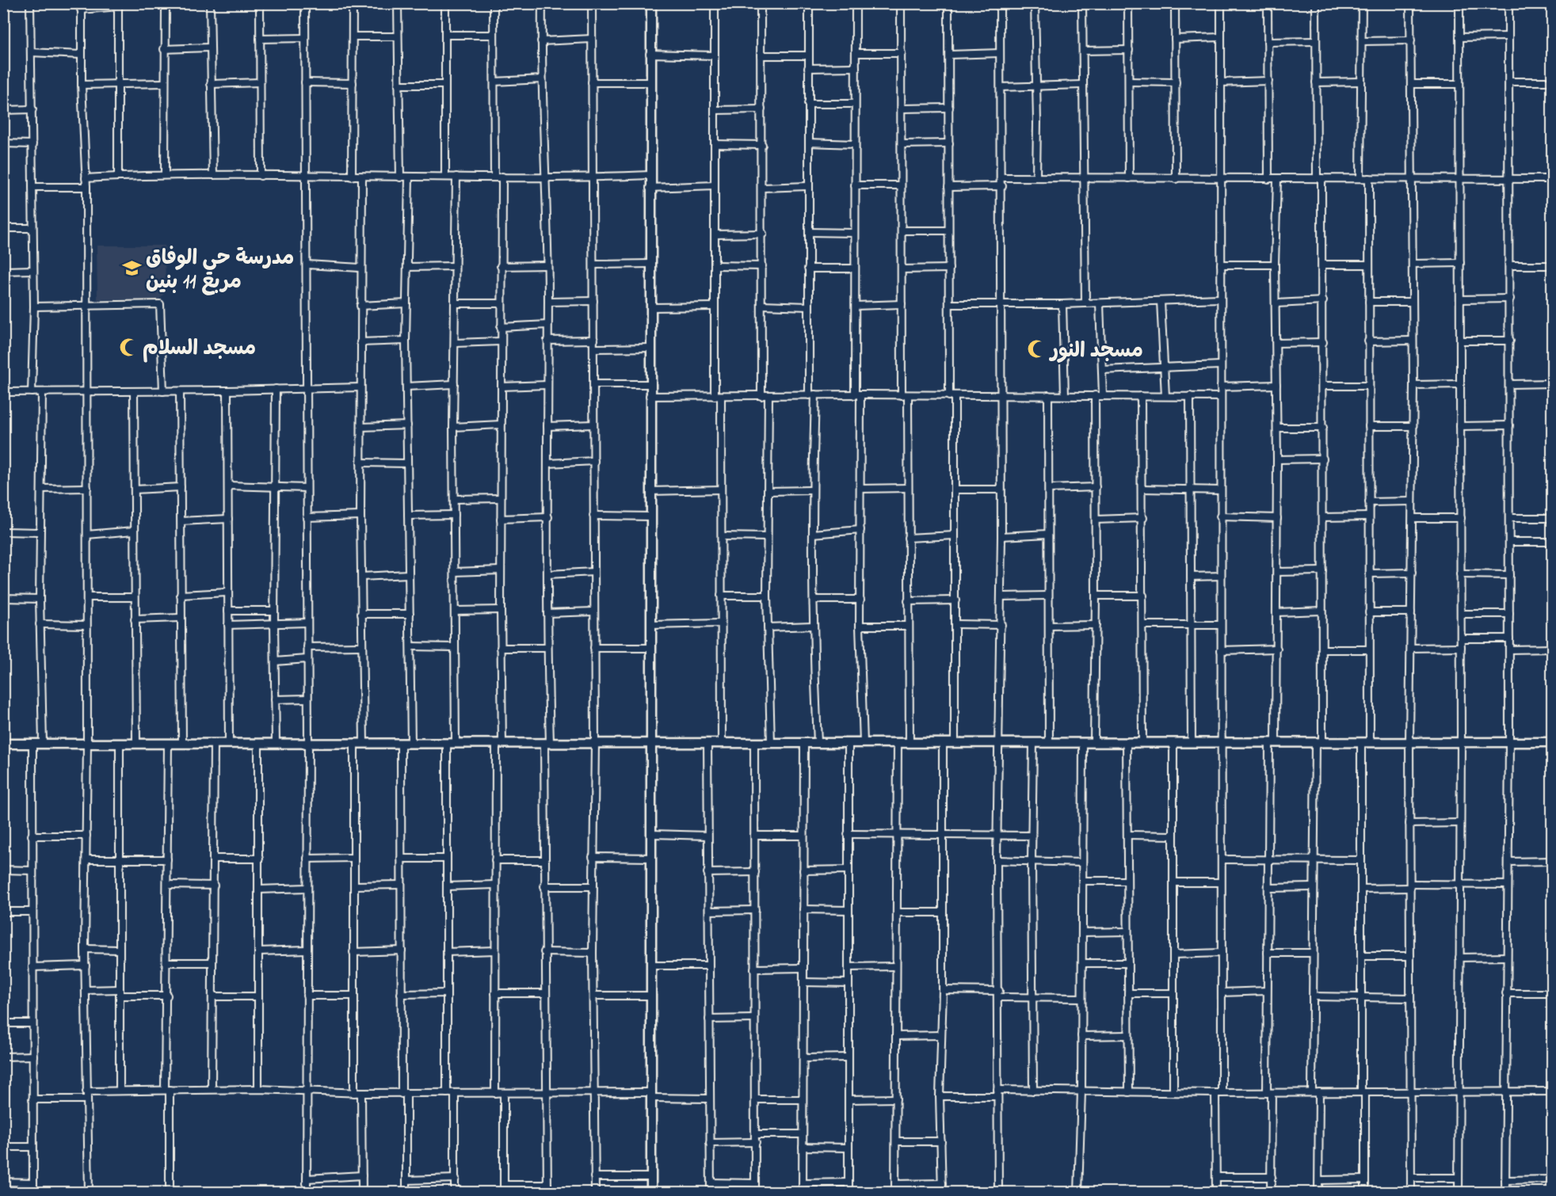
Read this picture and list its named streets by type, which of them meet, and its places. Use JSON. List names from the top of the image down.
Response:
{
  "places": {
    "school or university": ["مدرسة حي الوفاق مربع 11 بنين"],
    "mosque": ["مسجد السلام", "مسجد النور"]
  }
}
